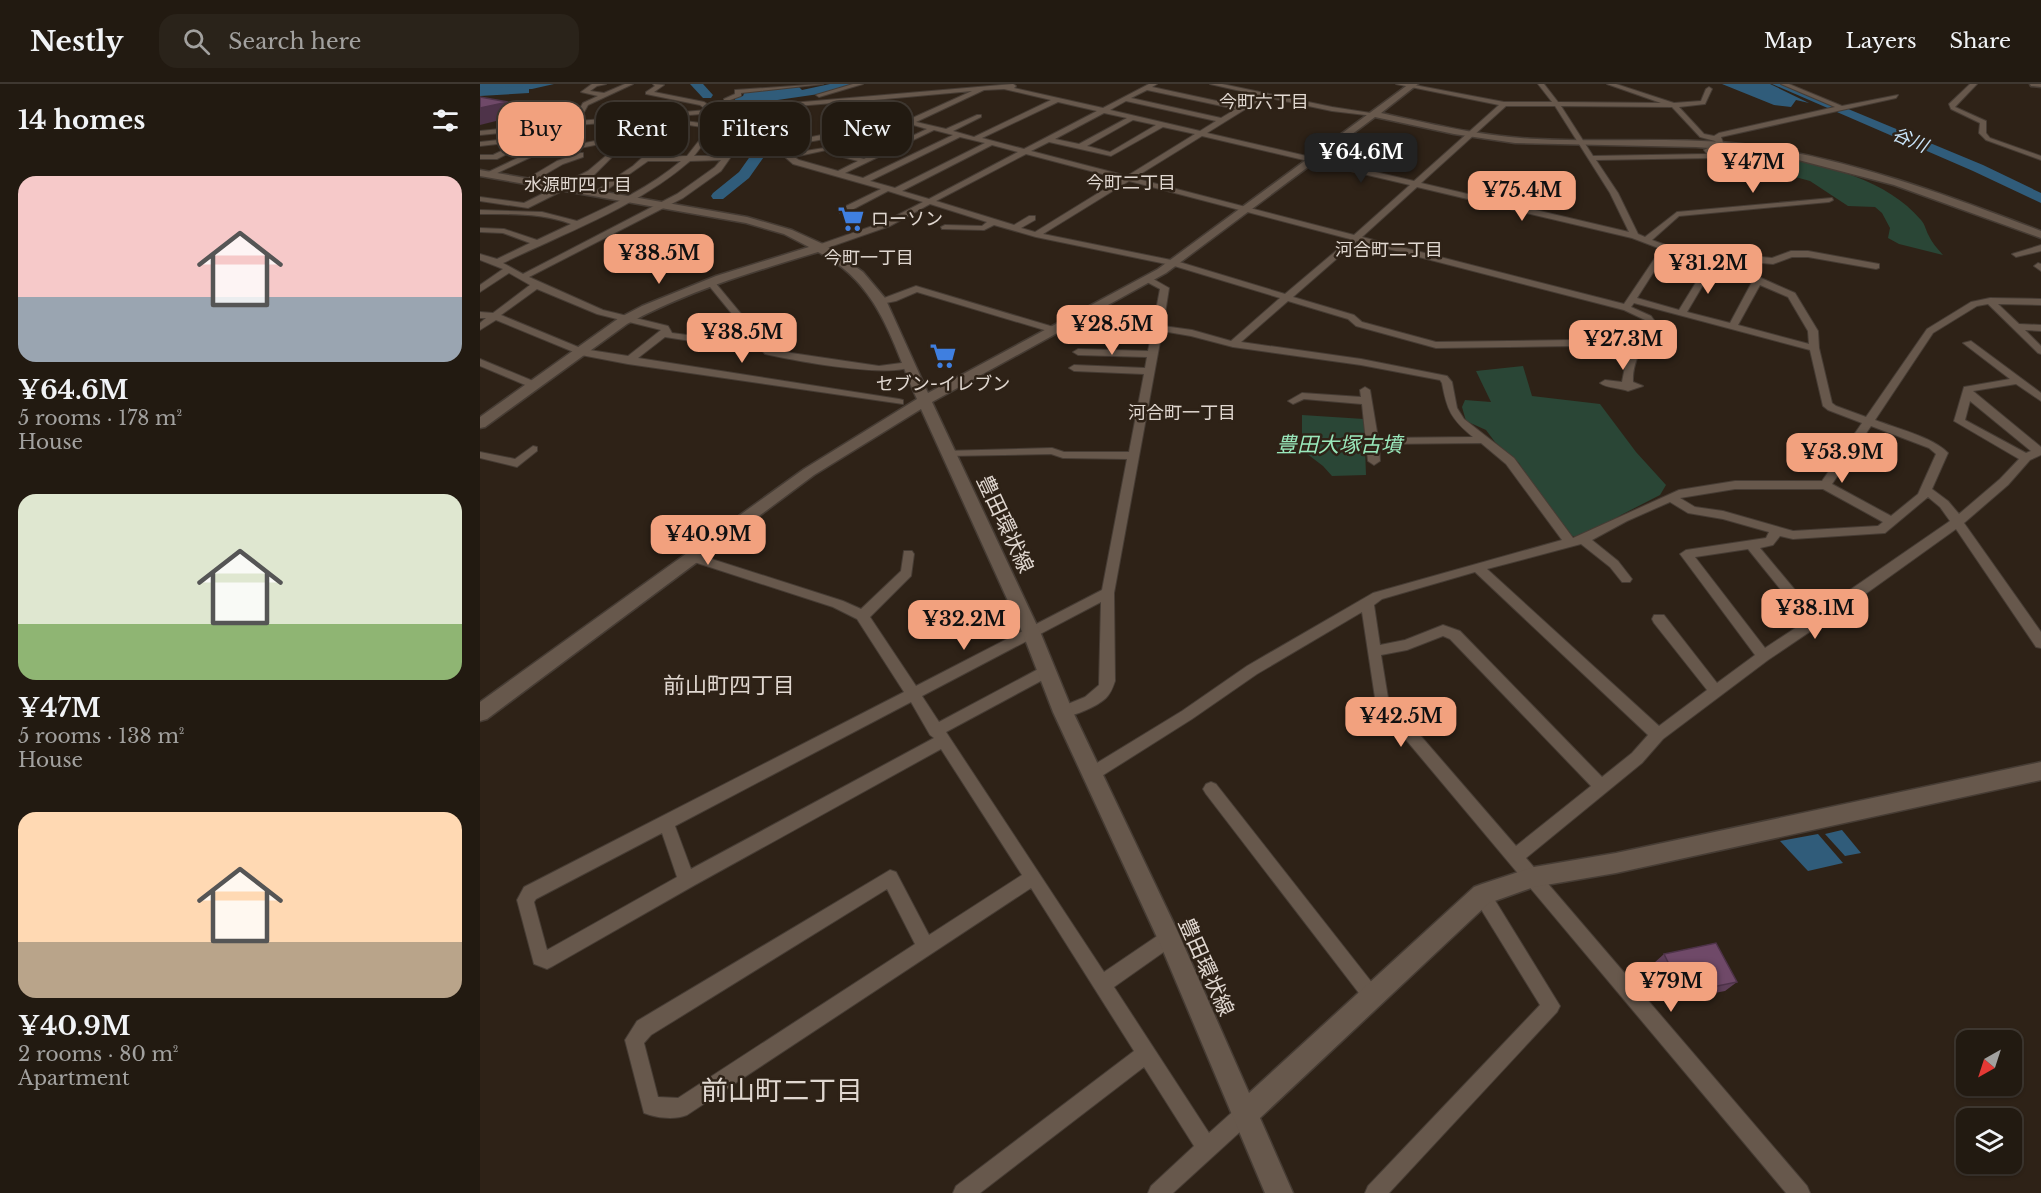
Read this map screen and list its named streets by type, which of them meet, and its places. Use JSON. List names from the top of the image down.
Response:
{
  "streets": {
    "street": ["豊田環状線"]
  },
  "districts": [
    "今町六丁目",
    "今町二丁目",
    "水源町四丁目",
    "河合町二丁目",
    "今町一丁目",
    "河合町一丁目",
    "前山町四丁目",
    "前山町二丁目"
  ],
  "water": ["谷川"],
  "parks": ["豊田大塚古墳"],
  "places": {
    "supermarket": ["ローソン", "セブン-イレブン"]
  },
  "north": "bottom left",
  "page": {
    "header": "Nestly",
    "search": "Search here",
    "nav": ["Map", "Layers", "Share"],
    "heading": "14 homes",
    "chip": [
      "Buy",
      "Rent",
      "Filters",
      "New"
    ],
    "price": [
      "¥64.6M",
      "¥47M",
      "¥75.4M",
      "¥38.5M",
      "¥31.2M",
      "¥28.5M",
      "¥38.5M",
      "¥27.3M",
      "¥53.9M",
      "¥40.9M",
      "¥38.1M",
      "¥32.2M",
      "¥42.5M",
      "¥79M"
    ],
    "list": [
      {
        "name": "¥64.6M",
        "note": "5 rooms · 178 m² · House"
      },
      {
        "name": "¥47M",
        "note": "5 rooms · 138 m² · House"
      },
      {
        "name": "¥40.9M",
        "note": "2 rooms · 80 m² · Apartment"
      }
    ]
  }
}
